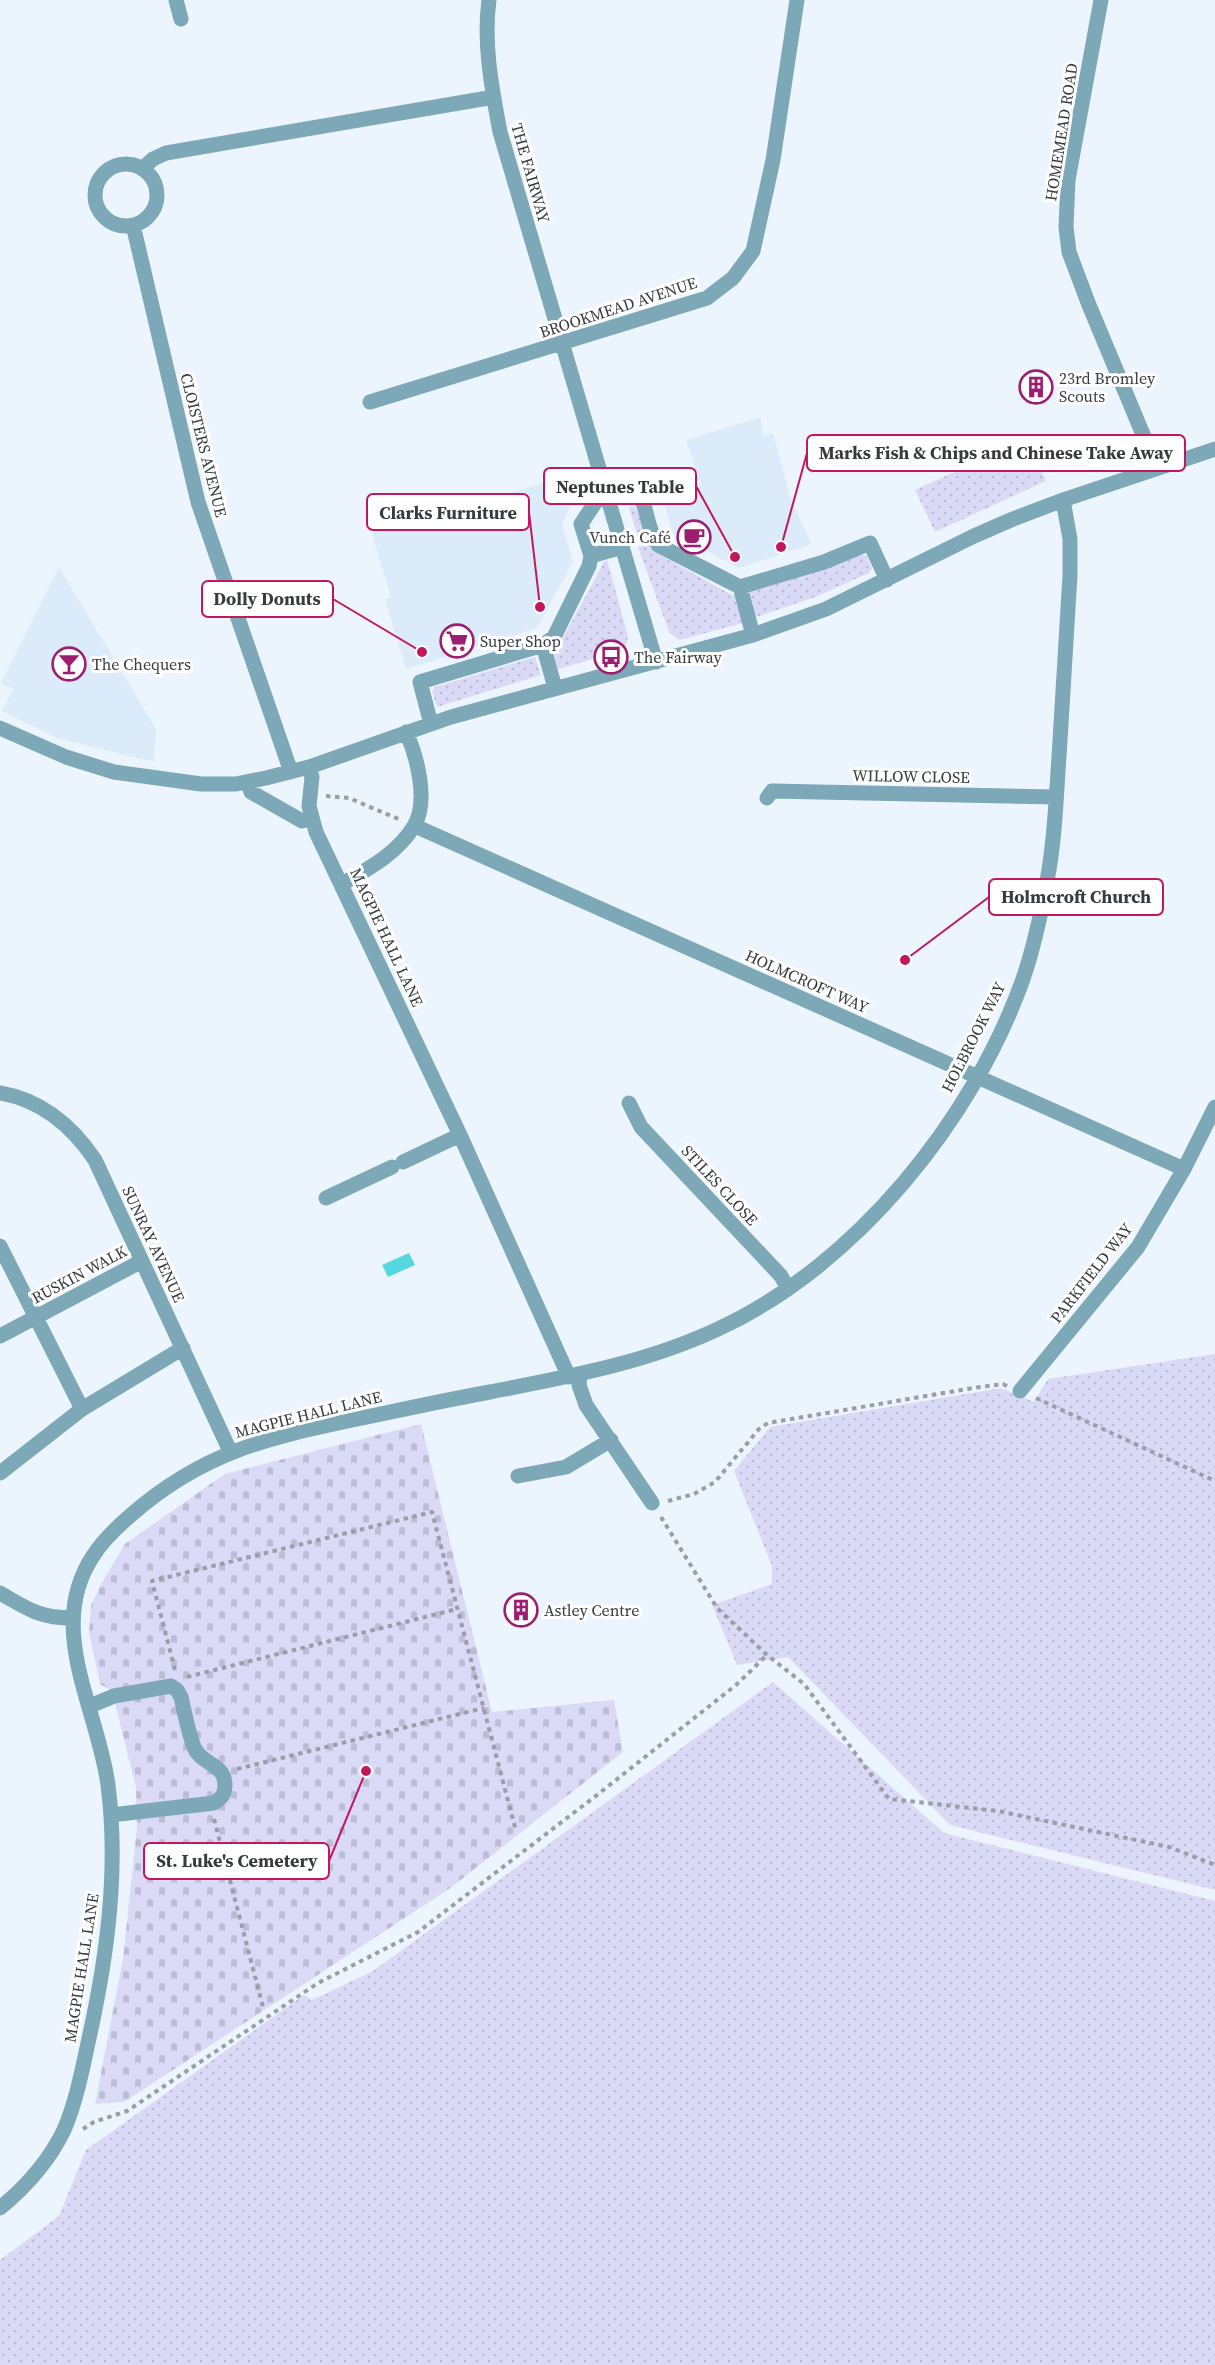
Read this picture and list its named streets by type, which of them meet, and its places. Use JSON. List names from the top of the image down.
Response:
{
  "streets": {
    "street": [
      "HOMEMEAD ROAD",
      "THE FAIRWAY",
      "BROOKMEAD AVENUE",
      "CLOISTERS AVENUE",
      "WILLOW CLOSE",
      "MAGPIE HALL LANE",
      "HOLMCROFT WAY",
      "HOLBROOK WAY",
      "STILES CLOSE",
      "SUNRAY AVENUE",
      "PARKFIELD WAY",
      "RUSKIN WALK"
    ]
  },
  "crossings": [
    ["THE FAIRWAY", "BROOKMEAD AVENUE"],
    ["WILLOW CLOSE", "HOLBROOK WAY"],
    ["MAGPIE HALL LANE", "HOLBROOK WAY"],
    ["MAGPIE HALL LANE", "SUNRAY AVENUE"],
    ["HOLMCROFT WAY", "HOLBROOK WAY"],
    ["HOLMCROFT WAY", "PARKFIELD WAY"],
    ["HOLBROOK WAY", "STILES CLOSE"],
    ["SUNRAY AVENUE", "RUSKIN WALK"]
  ],
  "places": {
    "building": ["23rd Bromley Scouts", "Astley Centre"],
    "cafe": ["Vunch Café"],
    "other": [
      "Marks Fish & Chips and Chinese Take Away",
      "Neptunes Table",
      "Clarks Furniture",
      "Dolly Donuts",
      "Holmcroft Church",
      "St. Luke's Cemetery"
    ],
    "supermarket": ["Super Shop"],
    "bus stop": ["The Fairway"],
    "bar": ["The Chequers"]
  }
}
